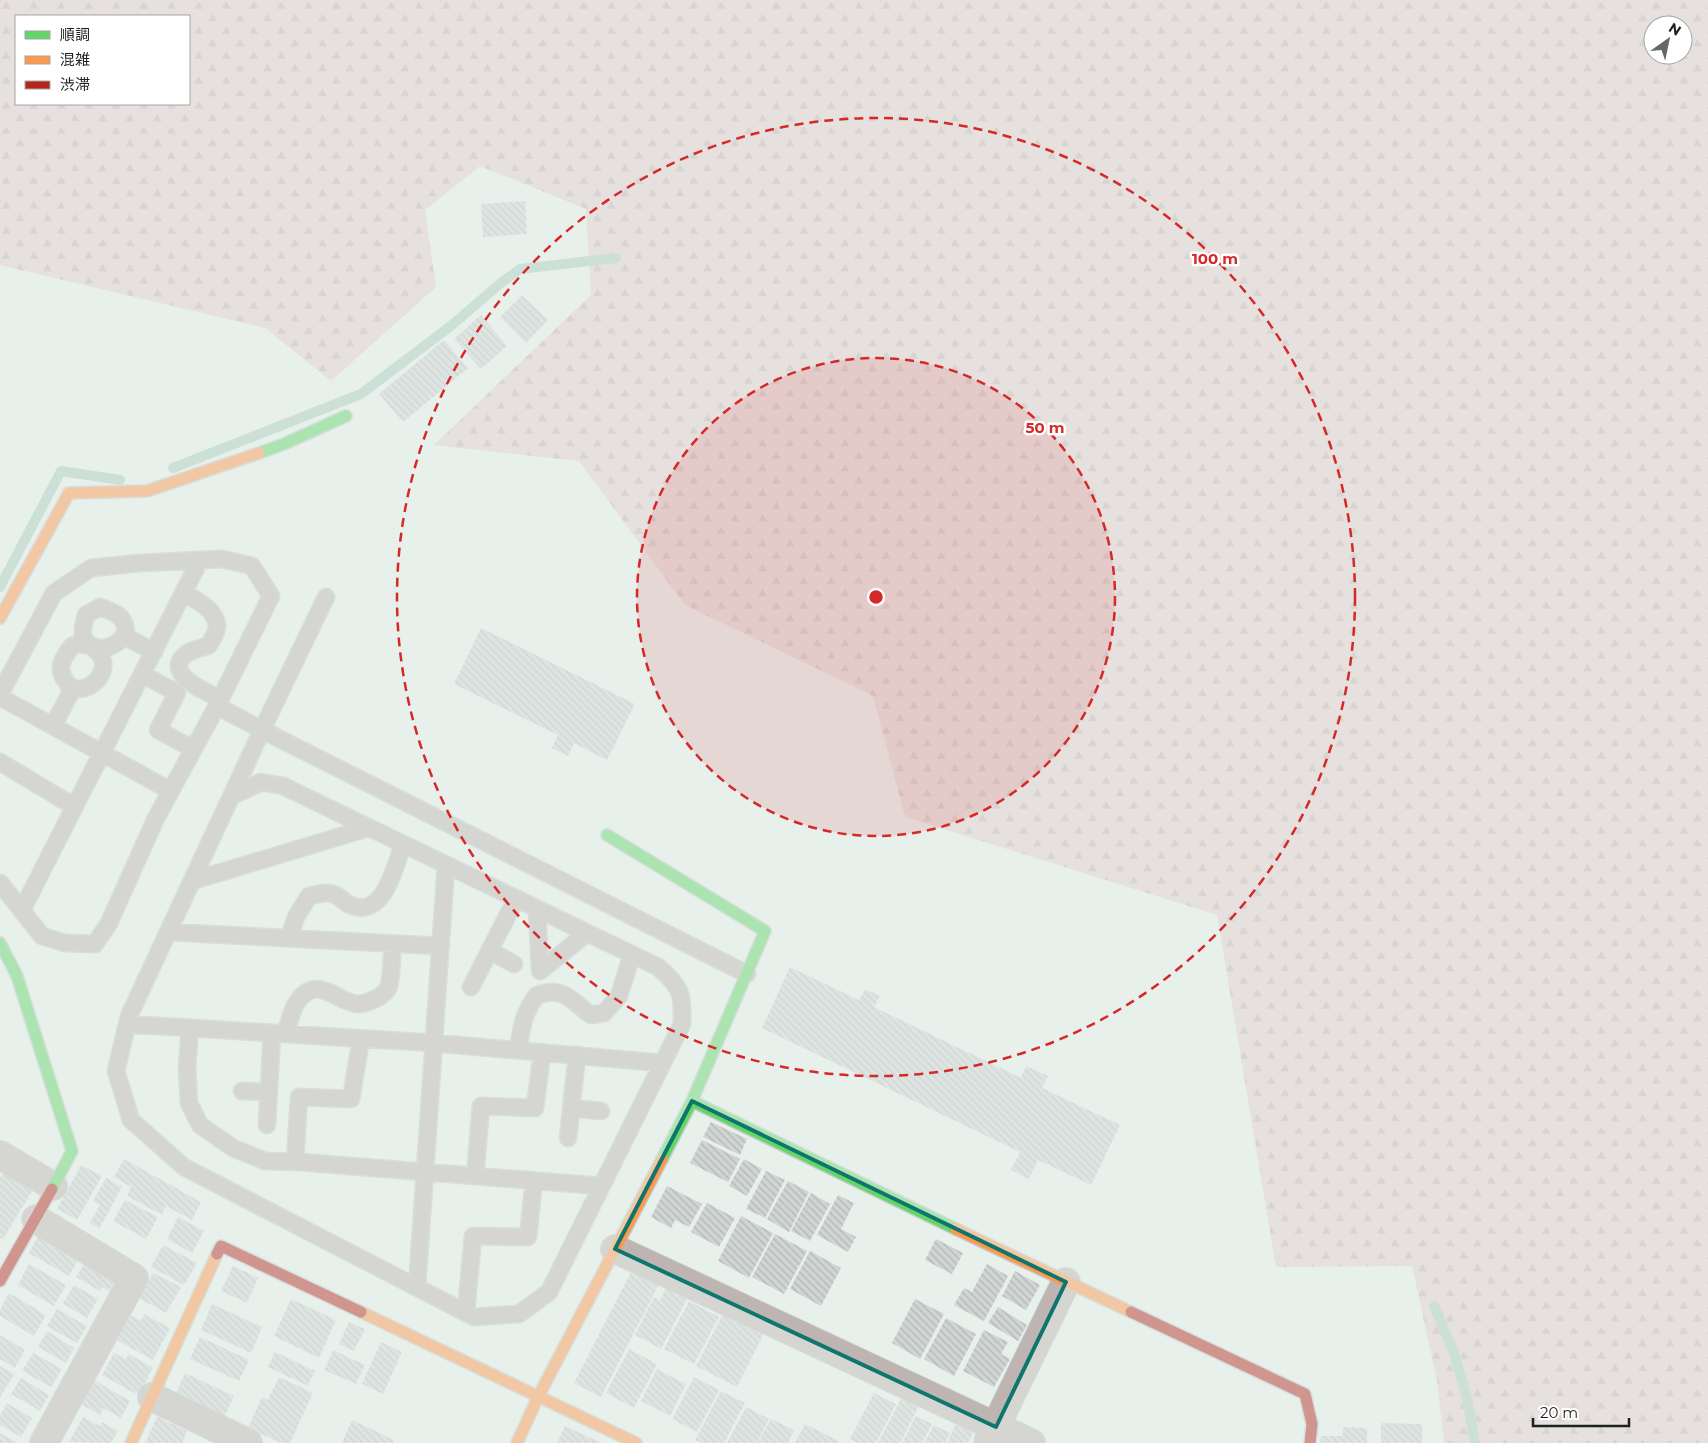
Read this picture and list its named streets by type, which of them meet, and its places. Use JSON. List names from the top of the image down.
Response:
{
  "legend": ["順調", "混雑", "渋滞"],
  "scale_bar": "20 m",
  "north": "top right",
  "rings": ["100 m", "50 m"]
}
